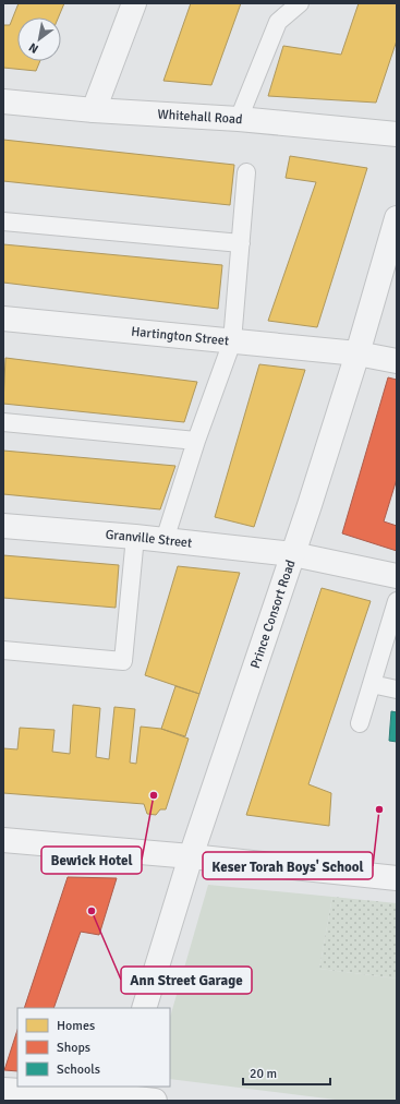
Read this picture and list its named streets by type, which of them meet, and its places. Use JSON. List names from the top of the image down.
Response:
{
  "streets": {
    "street": [
      "Whitehall Road",
      "Hartington Street",
      "Granville Street",
      "Prince Consort Road"
    ]
  },
  "crossings": [
    ["Hartington Street", "Prince Consort Road"],
    ["Granville Street", "Prince Consort Road"]
  ],
  "places": ["Bewick Hotel", "Keser Torah Boys' School", "Ann Street Garage"],
  "legend": ["Homes", "Shops", "Schools"],
  "scale_bar": "20 m",
  "north": "bottom left"
}
